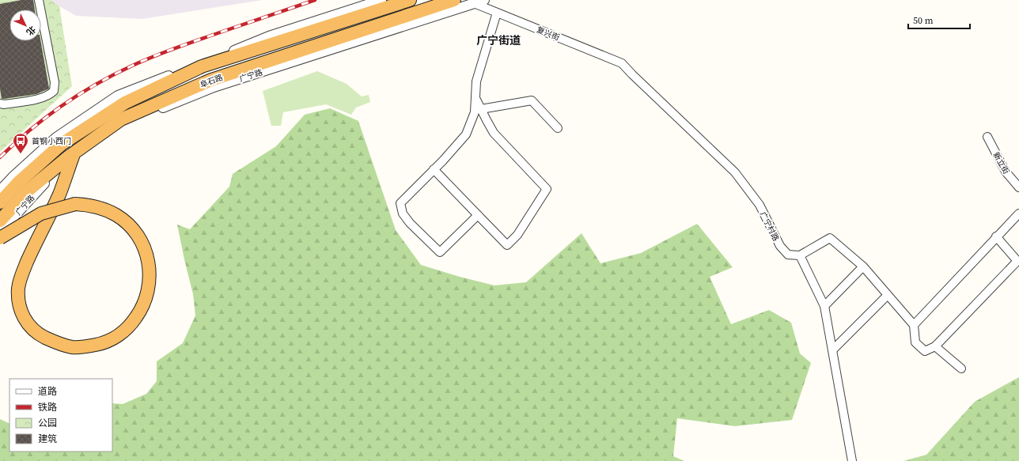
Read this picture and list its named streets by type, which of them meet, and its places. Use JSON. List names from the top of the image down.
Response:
{
  "streets": {
    "highway": ["阜石路"],
    "street": [
      "复兴街",
      "广宁路",
      "新立街",
      "广宁村路"
    ]
  },
  "crossings": [
    ["复兴街", "广宁路"],
    ["复兴街", "广宁村路"]
  ],
  "districts": ["广宁街道"],
  "places": {
    "bus stop": ["首钢小西门"]
  },
  "legend": [
    "道路",
    "铁路",
    "公园",
    "建筑"
  ],
  "scale_bar": "50 m",
  "north": "bottom right"
}
